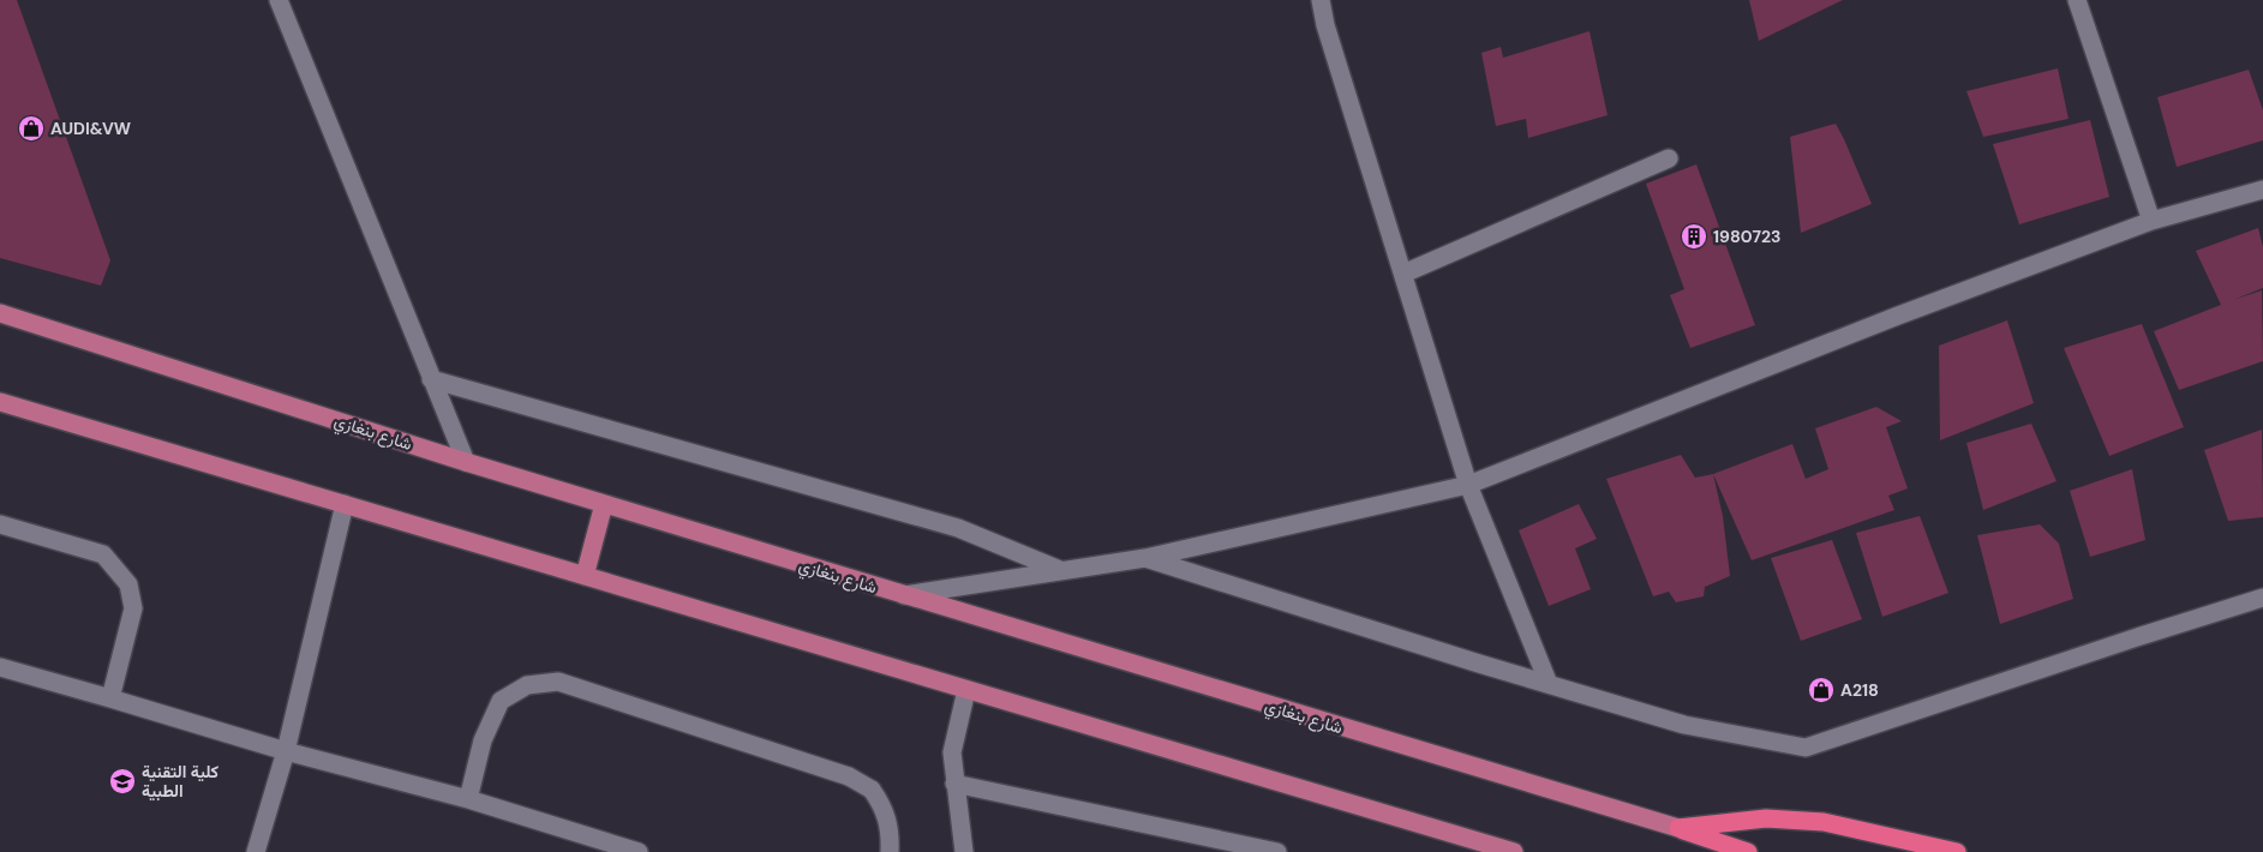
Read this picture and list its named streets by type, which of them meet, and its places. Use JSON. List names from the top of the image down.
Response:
{
  "streets": {
    "main road": ["شارع بنغازي"]
  },
  "places": {
    "shop": ["AUDI&VW", "A218"],
    "building": ["1980723"],
    "school or university": ["كلية التقنية الطبية"]
  }
}
